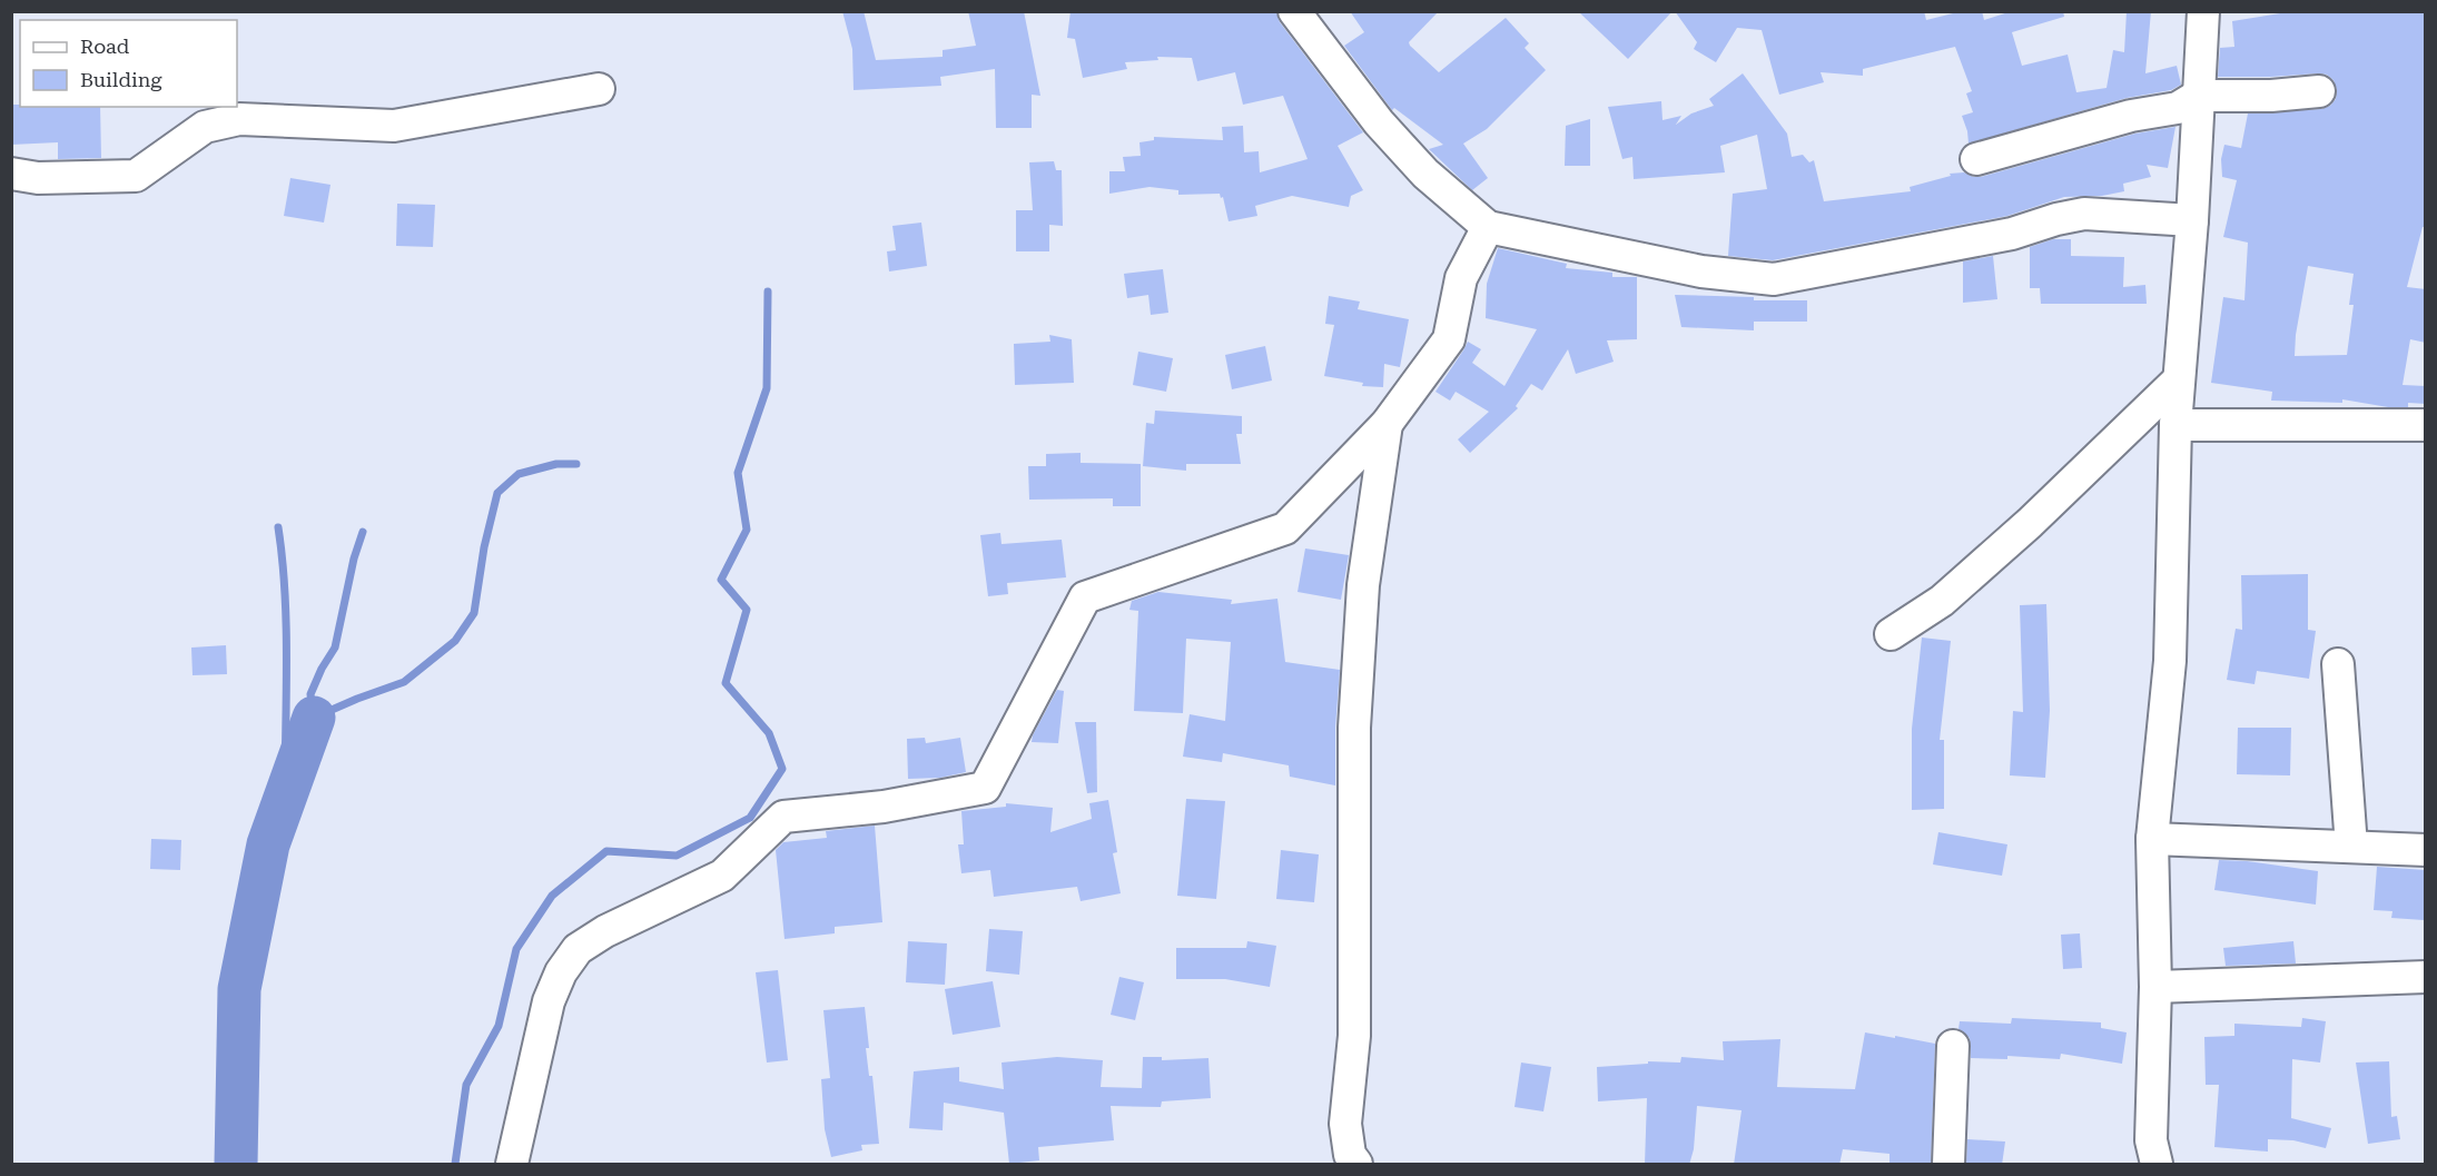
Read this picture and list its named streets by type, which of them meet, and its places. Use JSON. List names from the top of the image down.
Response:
{
  "legend": ["Road", "Building"]
}
